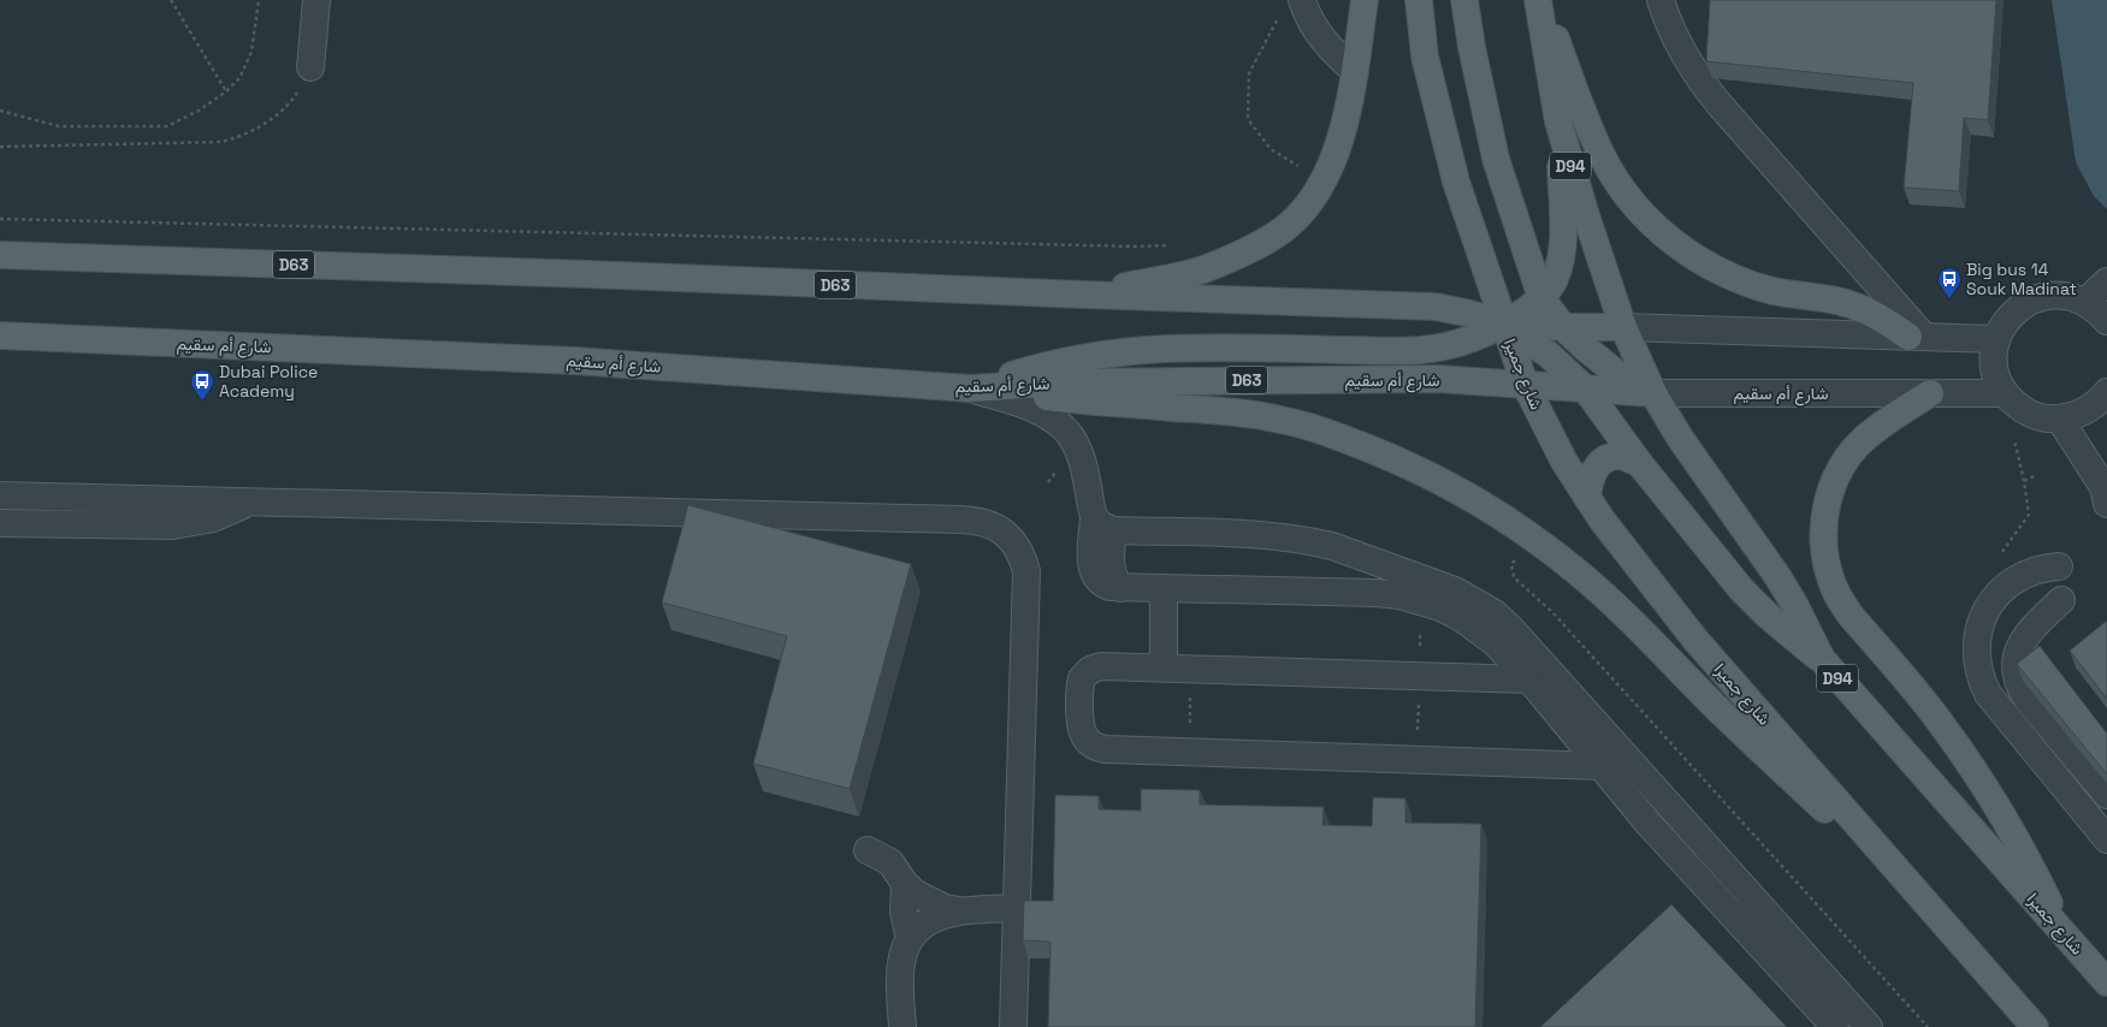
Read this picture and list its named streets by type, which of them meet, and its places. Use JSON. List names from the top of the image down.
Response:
{
  "streets": {
    "main road": [
      "D94",
      "D63",
      "شارع أم سقيم",
      "شارع جميرا"
    ]
  },
  "crossings": [
    ["D94", "شارع جميرا"],
    ["D63", "شارع جميرا"],
    ["شارع أم سقيم", "شارع جميرا"]
  ],
  "places": {
    "bus stop": ["Big bus 14 Souk Madinat", "Dubai Police Academy"]
  }
}
